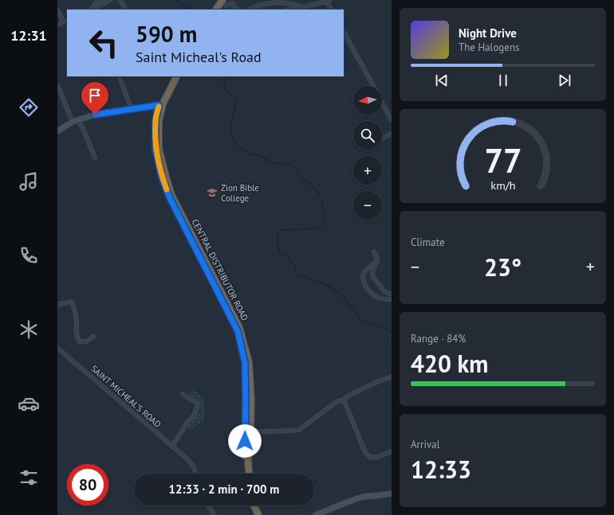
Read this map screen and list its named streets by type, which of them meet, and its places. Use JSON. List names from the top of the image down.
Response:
{
  "streets": {
    "highway": ["CENTRAL DISTRIBUTOR ROAD"],
    "street": ["SAINT MICHEAL'S ROAD"]
  },
  "places": {
    "school or university": ["Zion Bible College"]
  },
  "north": "left",
  "page": {
    "tabs": "12:31",
    "turn": ["590 m", "Saint Micheal's Road"],
    "song": ["Night Drive", "The Halogens"],
    "map_buttons": ["+", "−"],
    "tile": [
      "Climate",
      ["Range · 84%", "420 km"],
      ["Arrival", "12:33"]
    ],
    "heat": ["−", "23°", "+"],
    "limit": "80",
    "trip": "12:33 · 2 min · 700 m",
    "gauge": ["77", "km/h"]
  }
}
